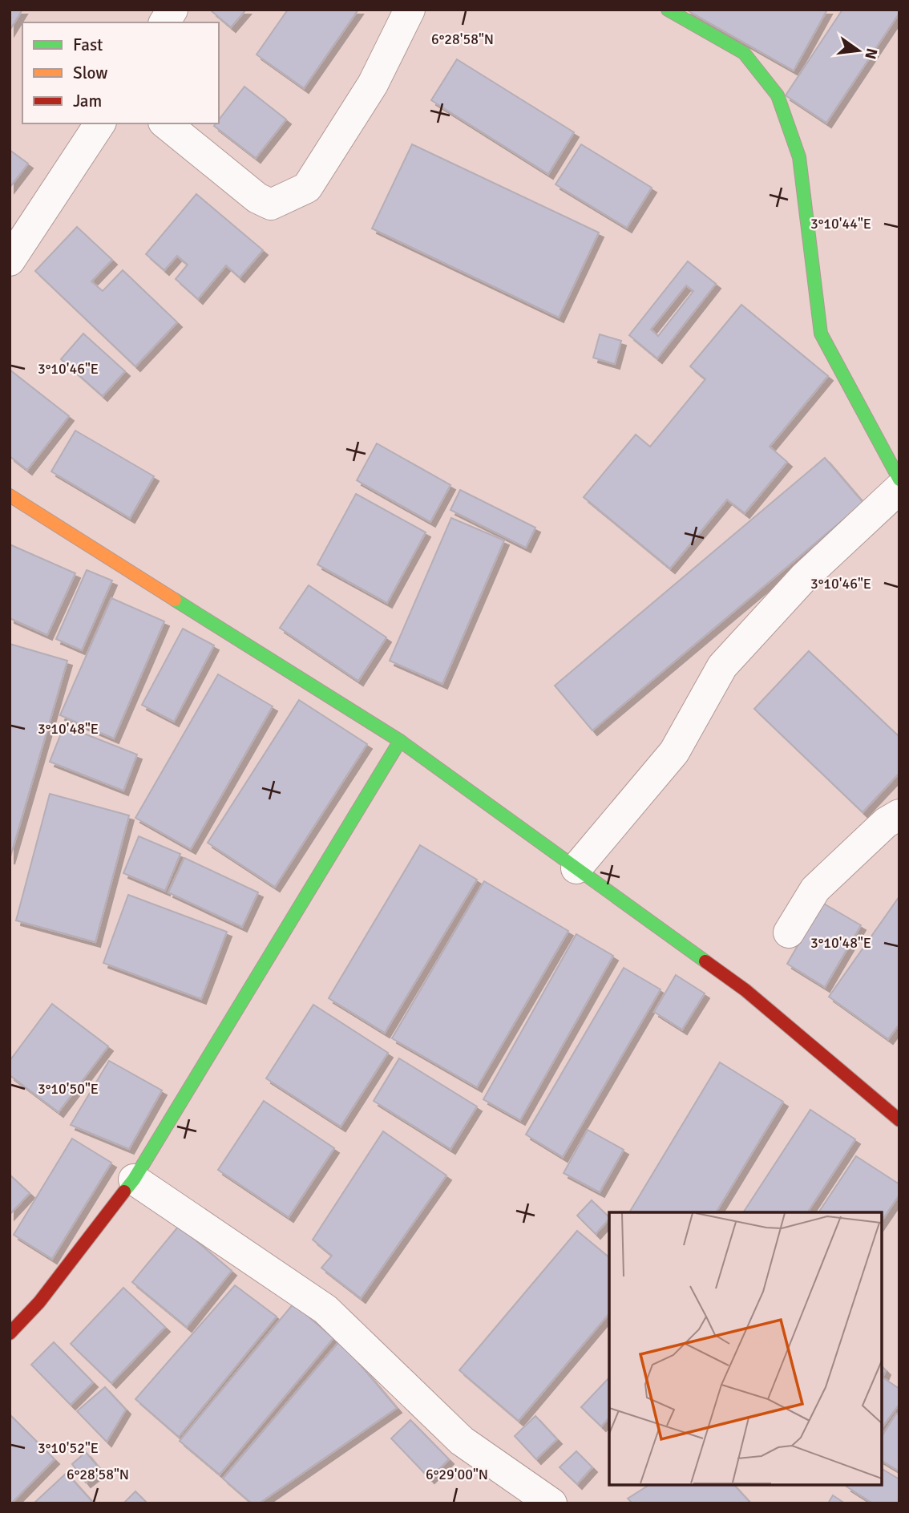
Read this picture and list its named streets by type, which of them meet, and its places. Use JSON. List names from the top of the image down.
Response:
{
  "legend": ["Fast", "Slow", "Jam"],
  "north": "right",
  "coordinates": [
    "6°28'58\"N",
    "3°10'44\"E",
    "3°10'46\"E",
    "3°10'48\"E",
    "3°10'50\"E",
    "3°10'52\"E",
    "6°29'00\"N"
  ]
}
